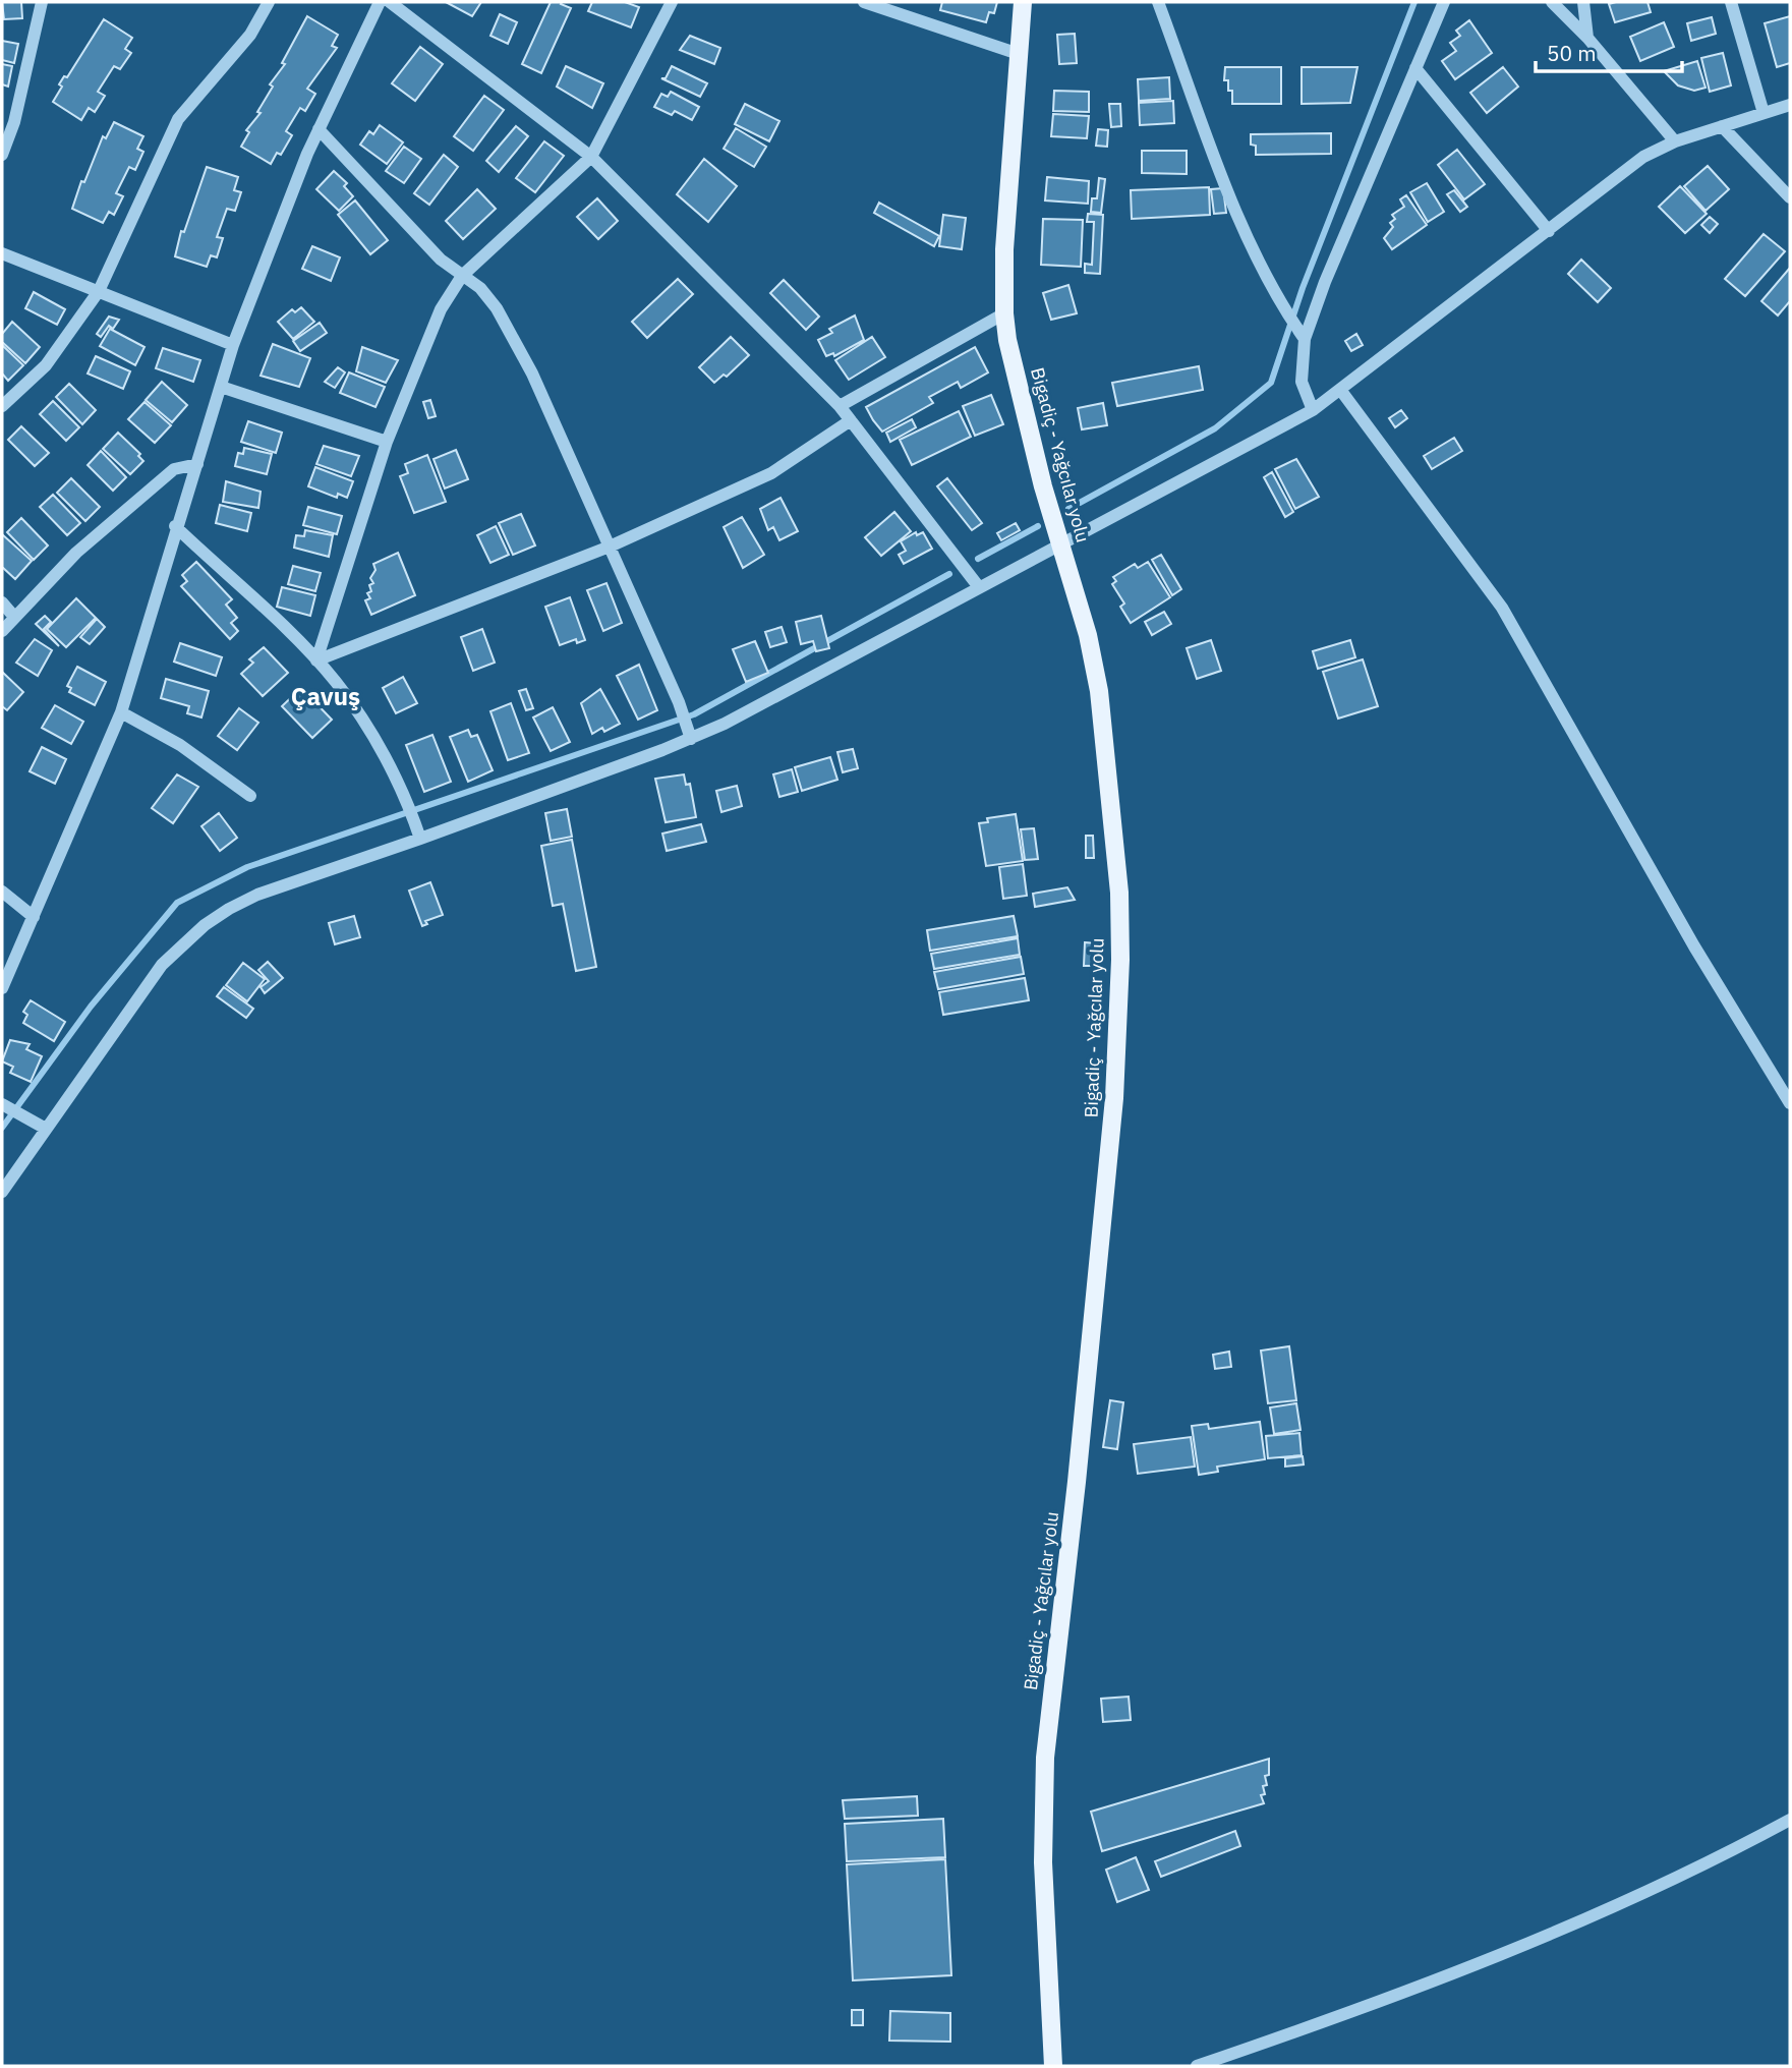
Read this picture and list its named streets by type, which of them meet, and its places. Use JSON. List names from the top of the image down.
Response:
{
  "streets": {
    "main road": ["Bigadiç - Yağcılar yolu"]
  },
  "districts": ["Çavuş"],
  "scale_bar": "50 m"
}
